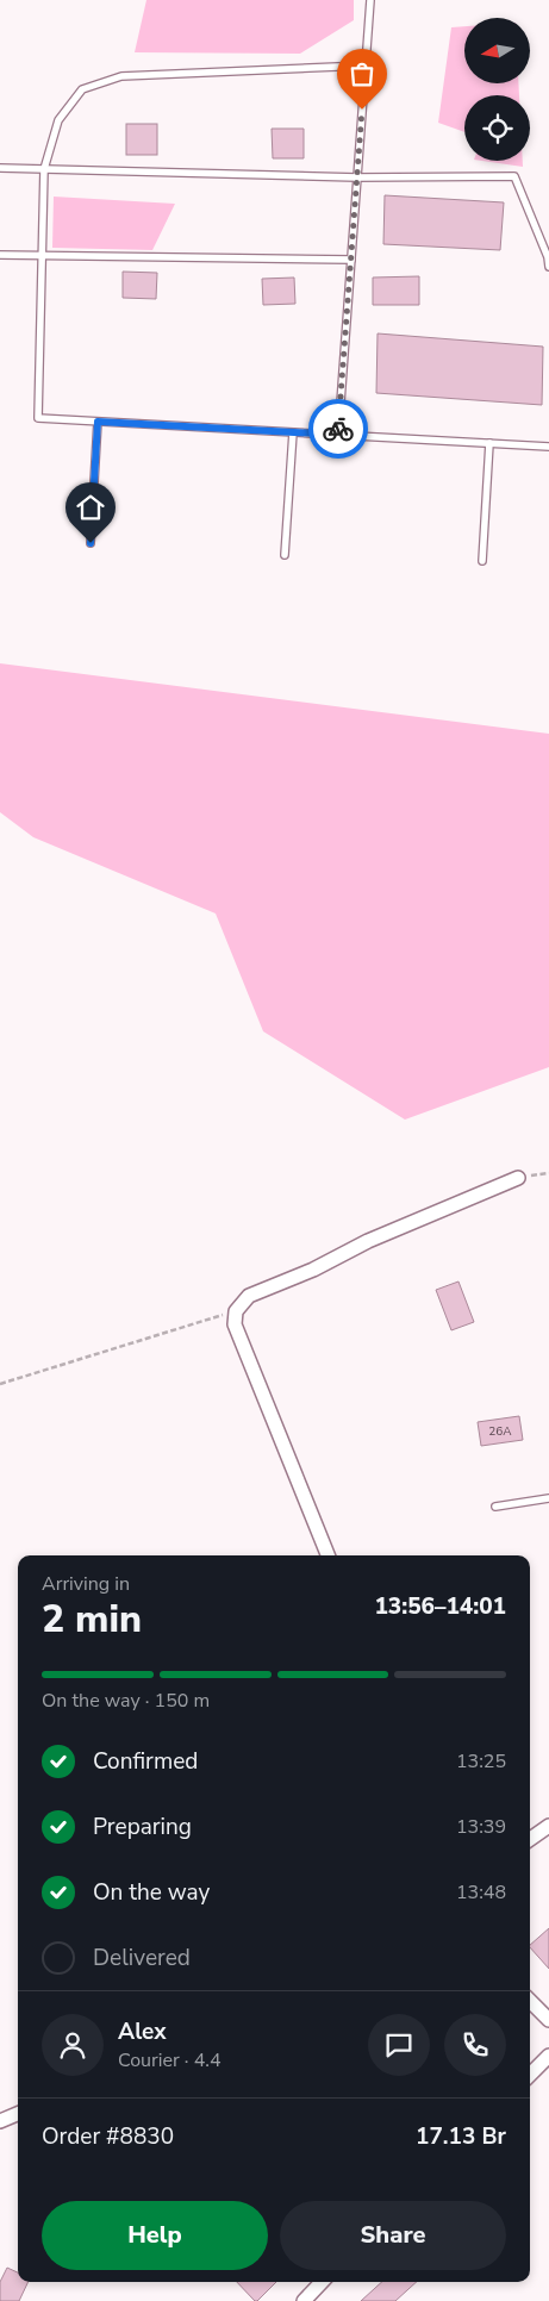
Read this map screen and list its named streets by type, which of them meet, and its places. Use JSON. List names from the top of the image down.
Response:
{
  "house_numbers": ["26А"],
  "north": "left",
  "page": {
    "heading": ["2 min", "Arriving in", "13:56–14:01"],
    "panel": [
      "Alex",
      "Courier · 4.4",
      "Order #8830",
      "17.13 Br"
    ],
    "bar": "On the way · 150 m",
    "list": [
      ["Confirmed", "13:25"],
      ["Preparing", "13:39"],
      ["On the way", "13:48"],
      "Delivered"
    ],
    "buttons": ["Help", "Share"]
  }
}
